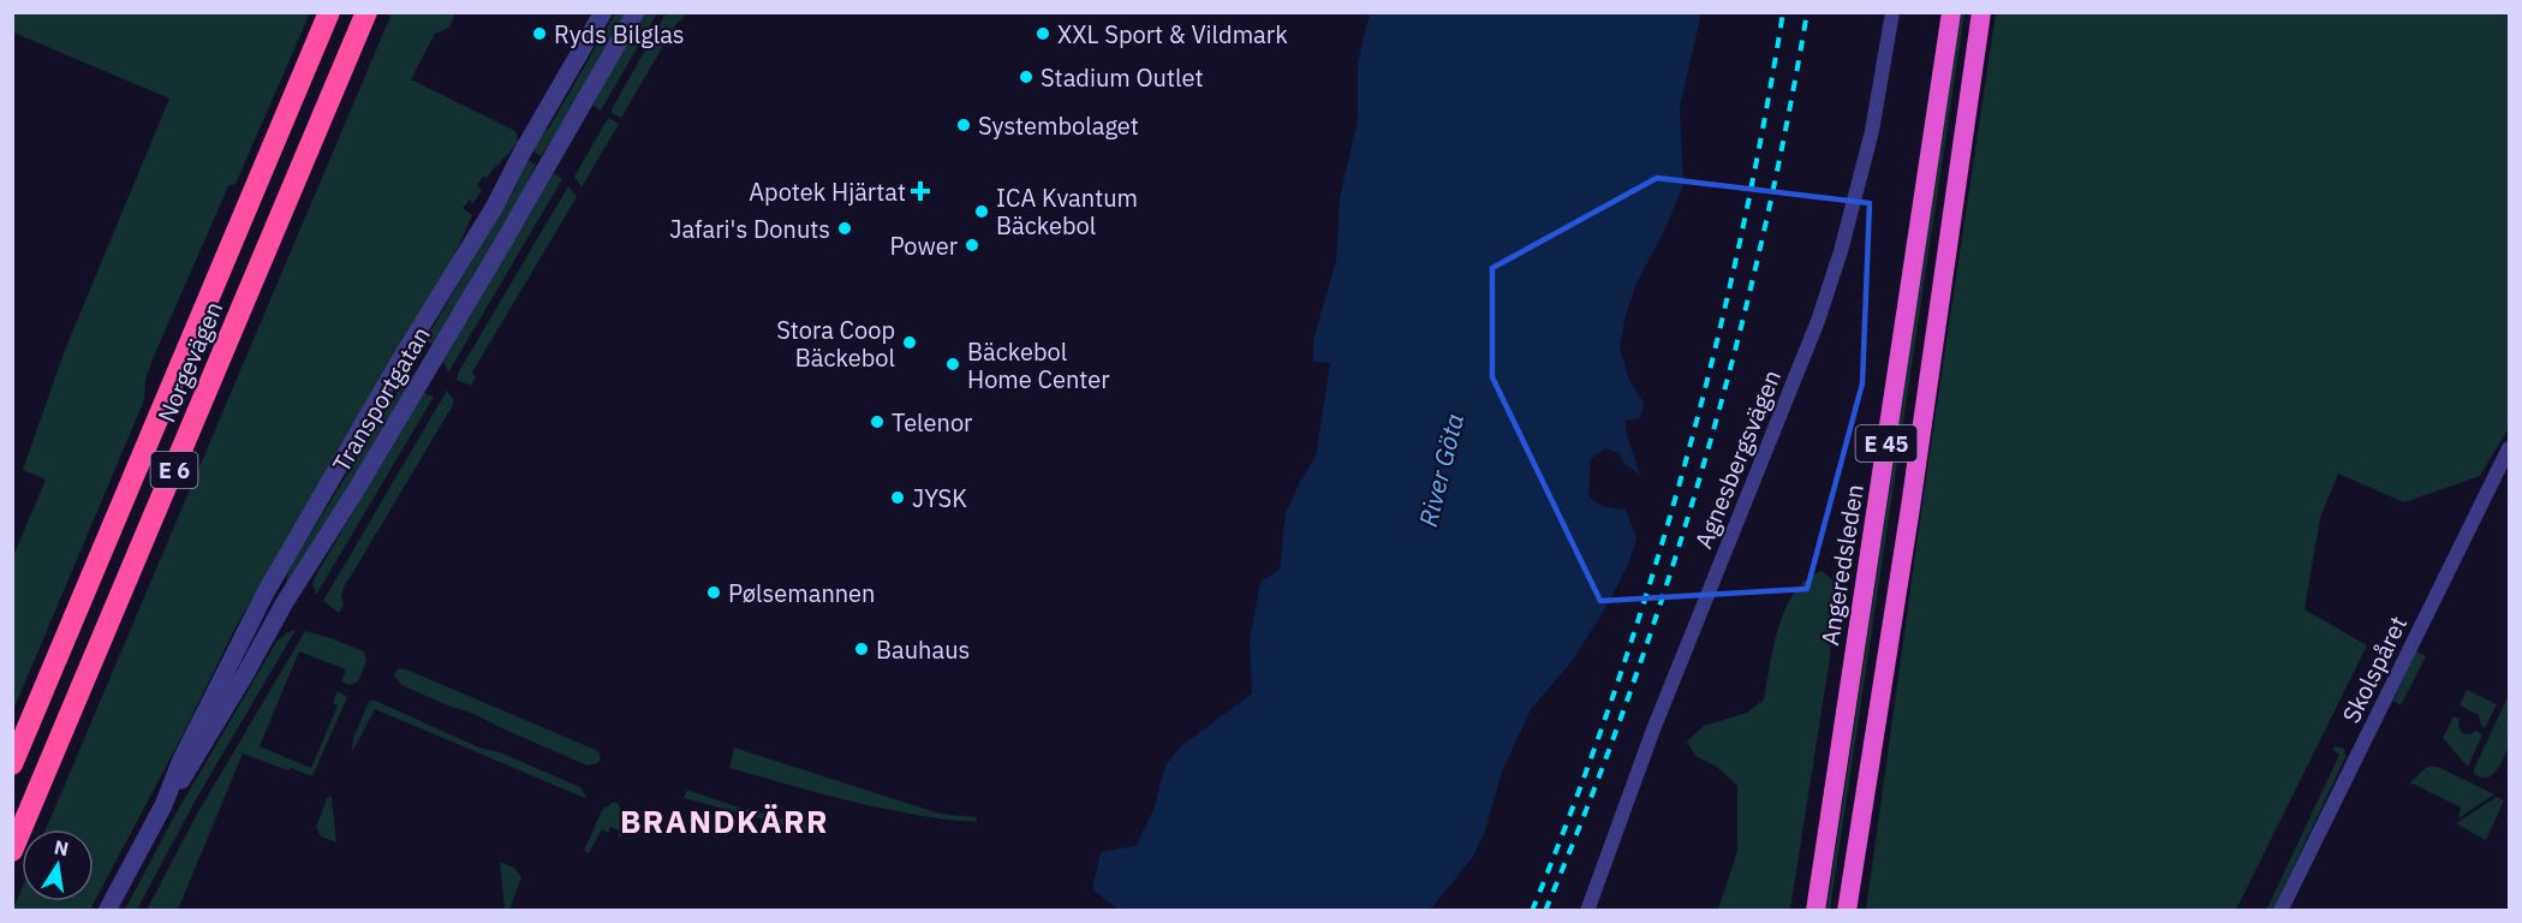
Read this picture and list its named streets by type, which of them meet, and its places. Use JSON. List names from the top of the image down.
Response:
{
  "streets": {
    "highway": [
      "Norgevägen",
      "E 45",
      "E 6",
      "Angeredsleden"
    ],
    "street": ["Transportgatan", "Agnesbergsvägen", "Skolspåret"]
  },
  "districts": ["BRANDKÄRR"],
  "water": ["River Göta"],
  "places": {
    "other": [
      "Ryds Bilglas",
      "XXL Sport & Vildmark",
      "Stadium Outlet",
      "Systembolaget",
      "ICA Kvantum Bäckebol",
      "Jafari's Donuts",
      "Power",
      "Stora Coop Bäckebol",
      "Bäckebol Home Center",
      "Telenor",
      "JYSK",
      "Pølsemannen",
      "Bauhaus"
    ],
    "health": ["Apotek Hjärtat"]
  },
  "north": "top"
}
